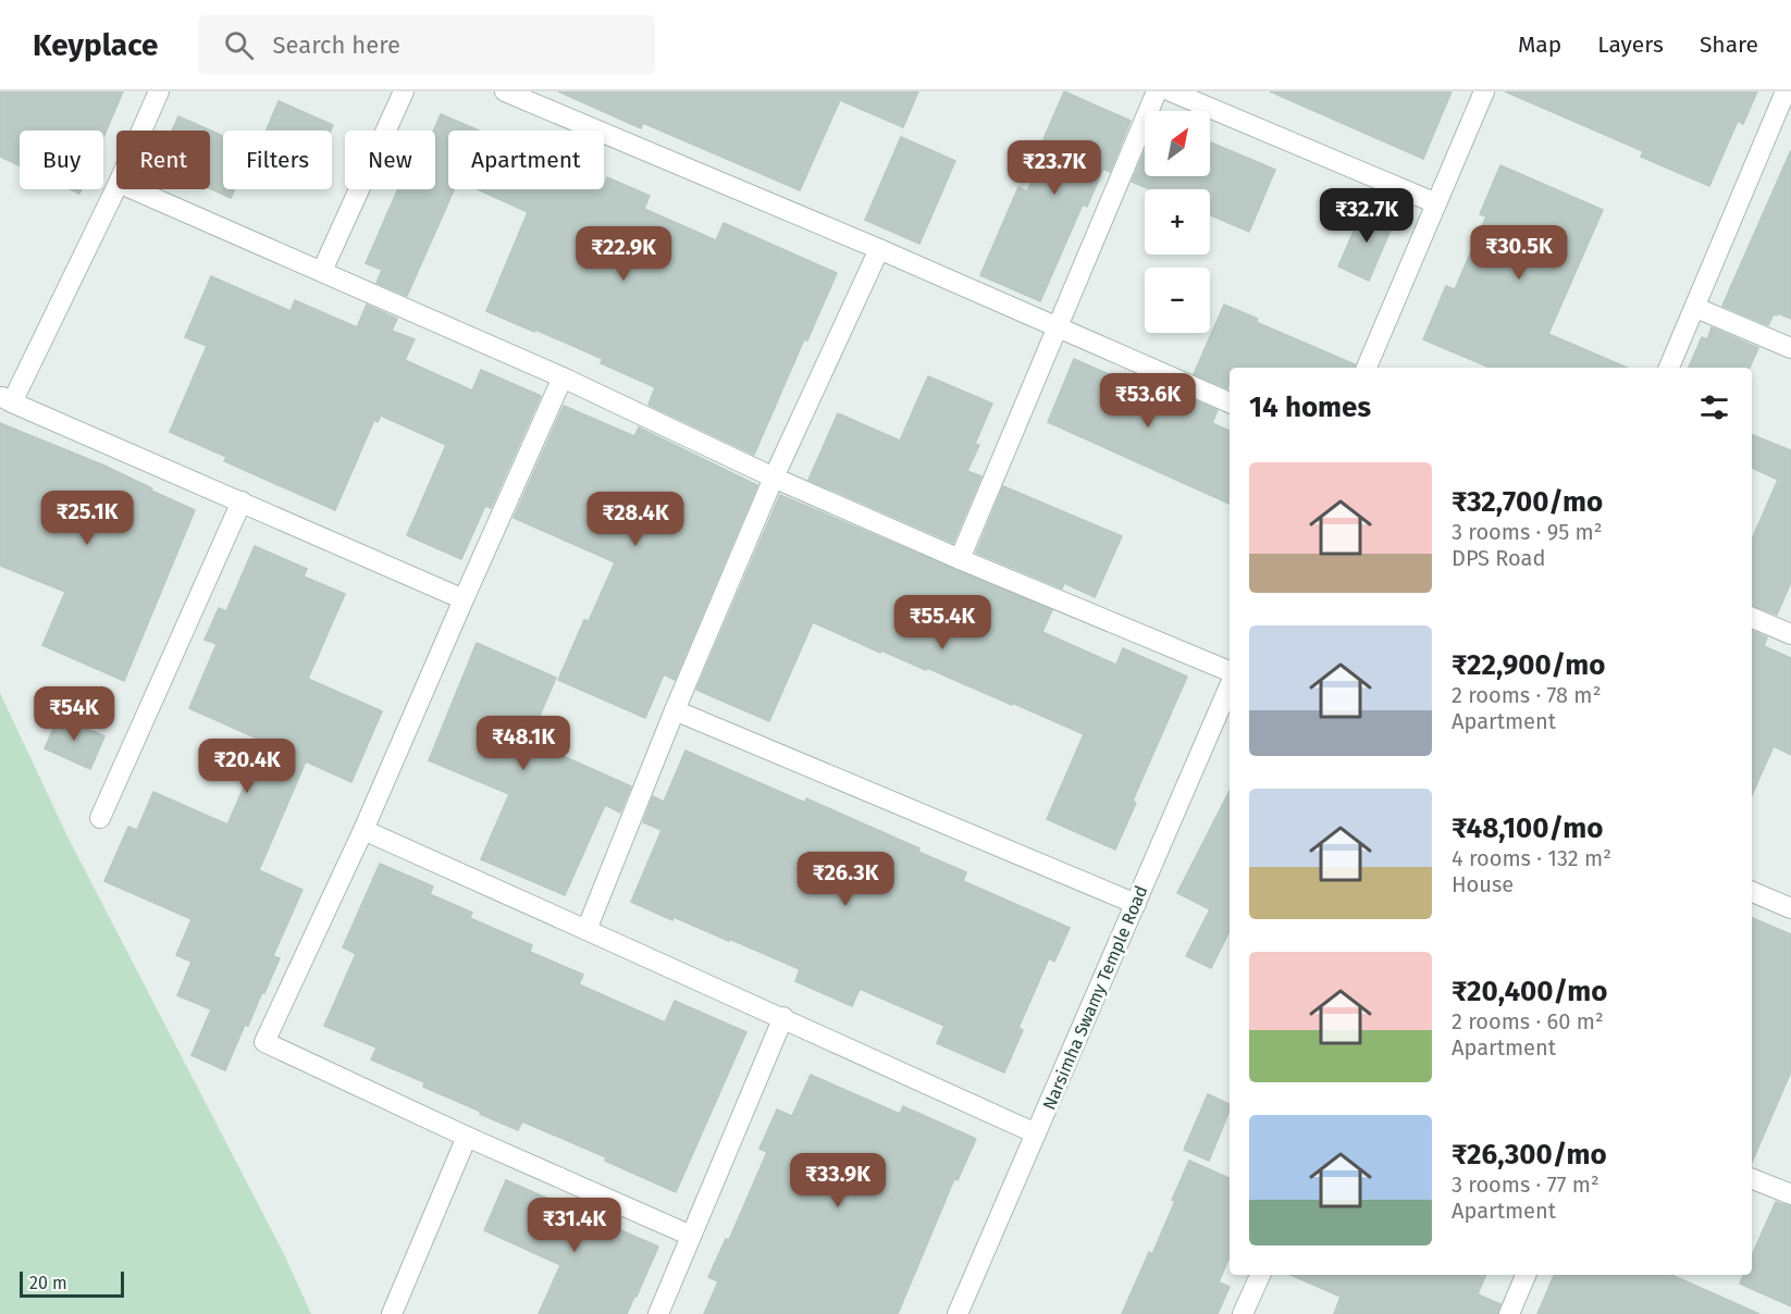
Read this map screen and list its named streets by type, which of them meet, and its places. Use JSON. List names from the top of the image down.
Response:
{
  "streets": {
    "street": ["Narsimha Swamy Temple Road"]
  },
  "scale_bar": "20 m",
  "north": "top right",
  "page": {
    "header": "Keyplace",
    "search": "Search here",
    "nav": ["Map", "Layers", "Share"],
    "map_buttons": ["+", "−"],
    "chip": [
      "Buy",
      "Rent",
      "Filters",
      "New",
      "Apartment"
    ],
    "price": [
      "₹23.7K",
      "₹32.7K",
      "₹30.5K",
      "₹22.9K",
      "₹53.6K",
      "₹25.1K",
      "₹28.4K",
      "₹55.4K",
      "₹54K",
      "₹48.1K",
      "₹20.4K",
      "₹26.3K",
      "₹33.9K",
      "₹31.4K"
    ],
    "heading": "14 homes",
    "list": [
      {
        "name": "₹32,700/mo",
        "note": "3 rooms · 95 m² · DPS Road"
      },
      {
        "name": "₹22,900/mo",
        "note": "2 rooms · 78 m² · Apartment"
      },
      {
        "name": "₹48,100/mo",
        "note": "4 rooms · 132 m² · House"
      },
      {
        "name": "₹20,400/mo",
        "note": "2 rooms · 60 m² · Apartment"
      },
      {
        "name": "₹26,300/mo",
        "note": "3 rooms · 77 m² · Apartment"
      }
    ],
    "scale": "20 m"
  }
}
